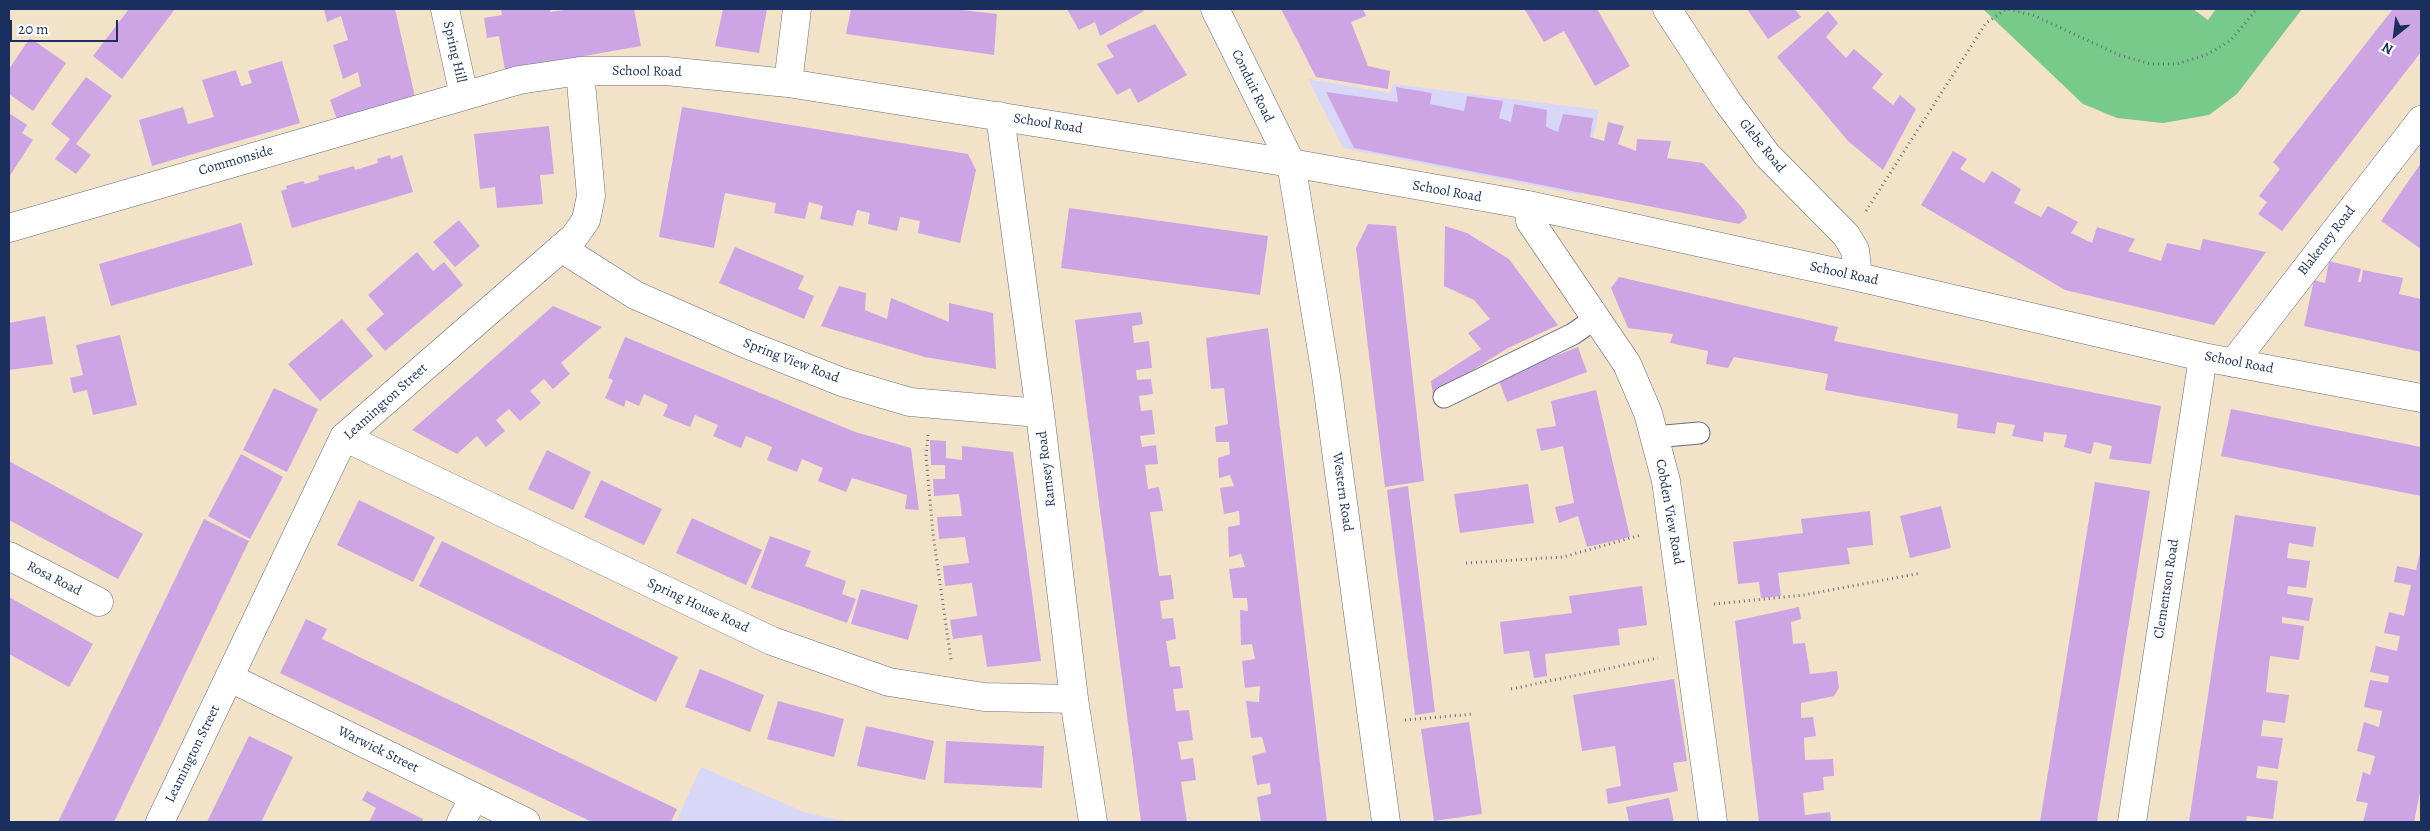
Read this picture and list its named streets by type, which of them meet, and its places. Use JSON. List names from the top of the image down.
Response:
{
  "streets": {
    "street": [
      "Spring Hill",
      "School Road",
      "Conduit Road",
      "Glebe Road",
      "Commonside",
      "Blakeney Road",
      "Spring View Road",
      "Leamington Street",
      "Ramsey Road",
      "Western Road",
      "Cobden View Road",
      "Rosa Road",
      "Clementson Road",
      "Spring House Road",
      "Warwick Street"
    ]
  },
  "crossings": [
    ["Spring Hill", "School Road"],
    ["Spring Hill", "Commonside"],
    ["School Road", "Conduit Road"],
    ["School Road", "Glebe Road"],
    ["School Road", "Commonside"],
    ["School Road", "Blakeney Road"],
    ["School Road", "Leamington Street"],
    ["School Road", "Ramsey Road"],
    ["School Road", "Western Road"],
    ["School Road", "Cobden View Road"],
    ["School Road", "Clementson Road"],
    ["Conduit Road", "Western Road"],
    ["Spring View Road", "Leamington Street"],
    ["Spring View Road", "Ramsey Road"],
    ["Leamington Street", "Spring House Road"],
    ["Leamington Street", "Warwick Street"],
    ["Ramsey Road", "Spring House Road"]
  ],
  "scale_bar": "20 m",
  "north": "bottom left"
}
